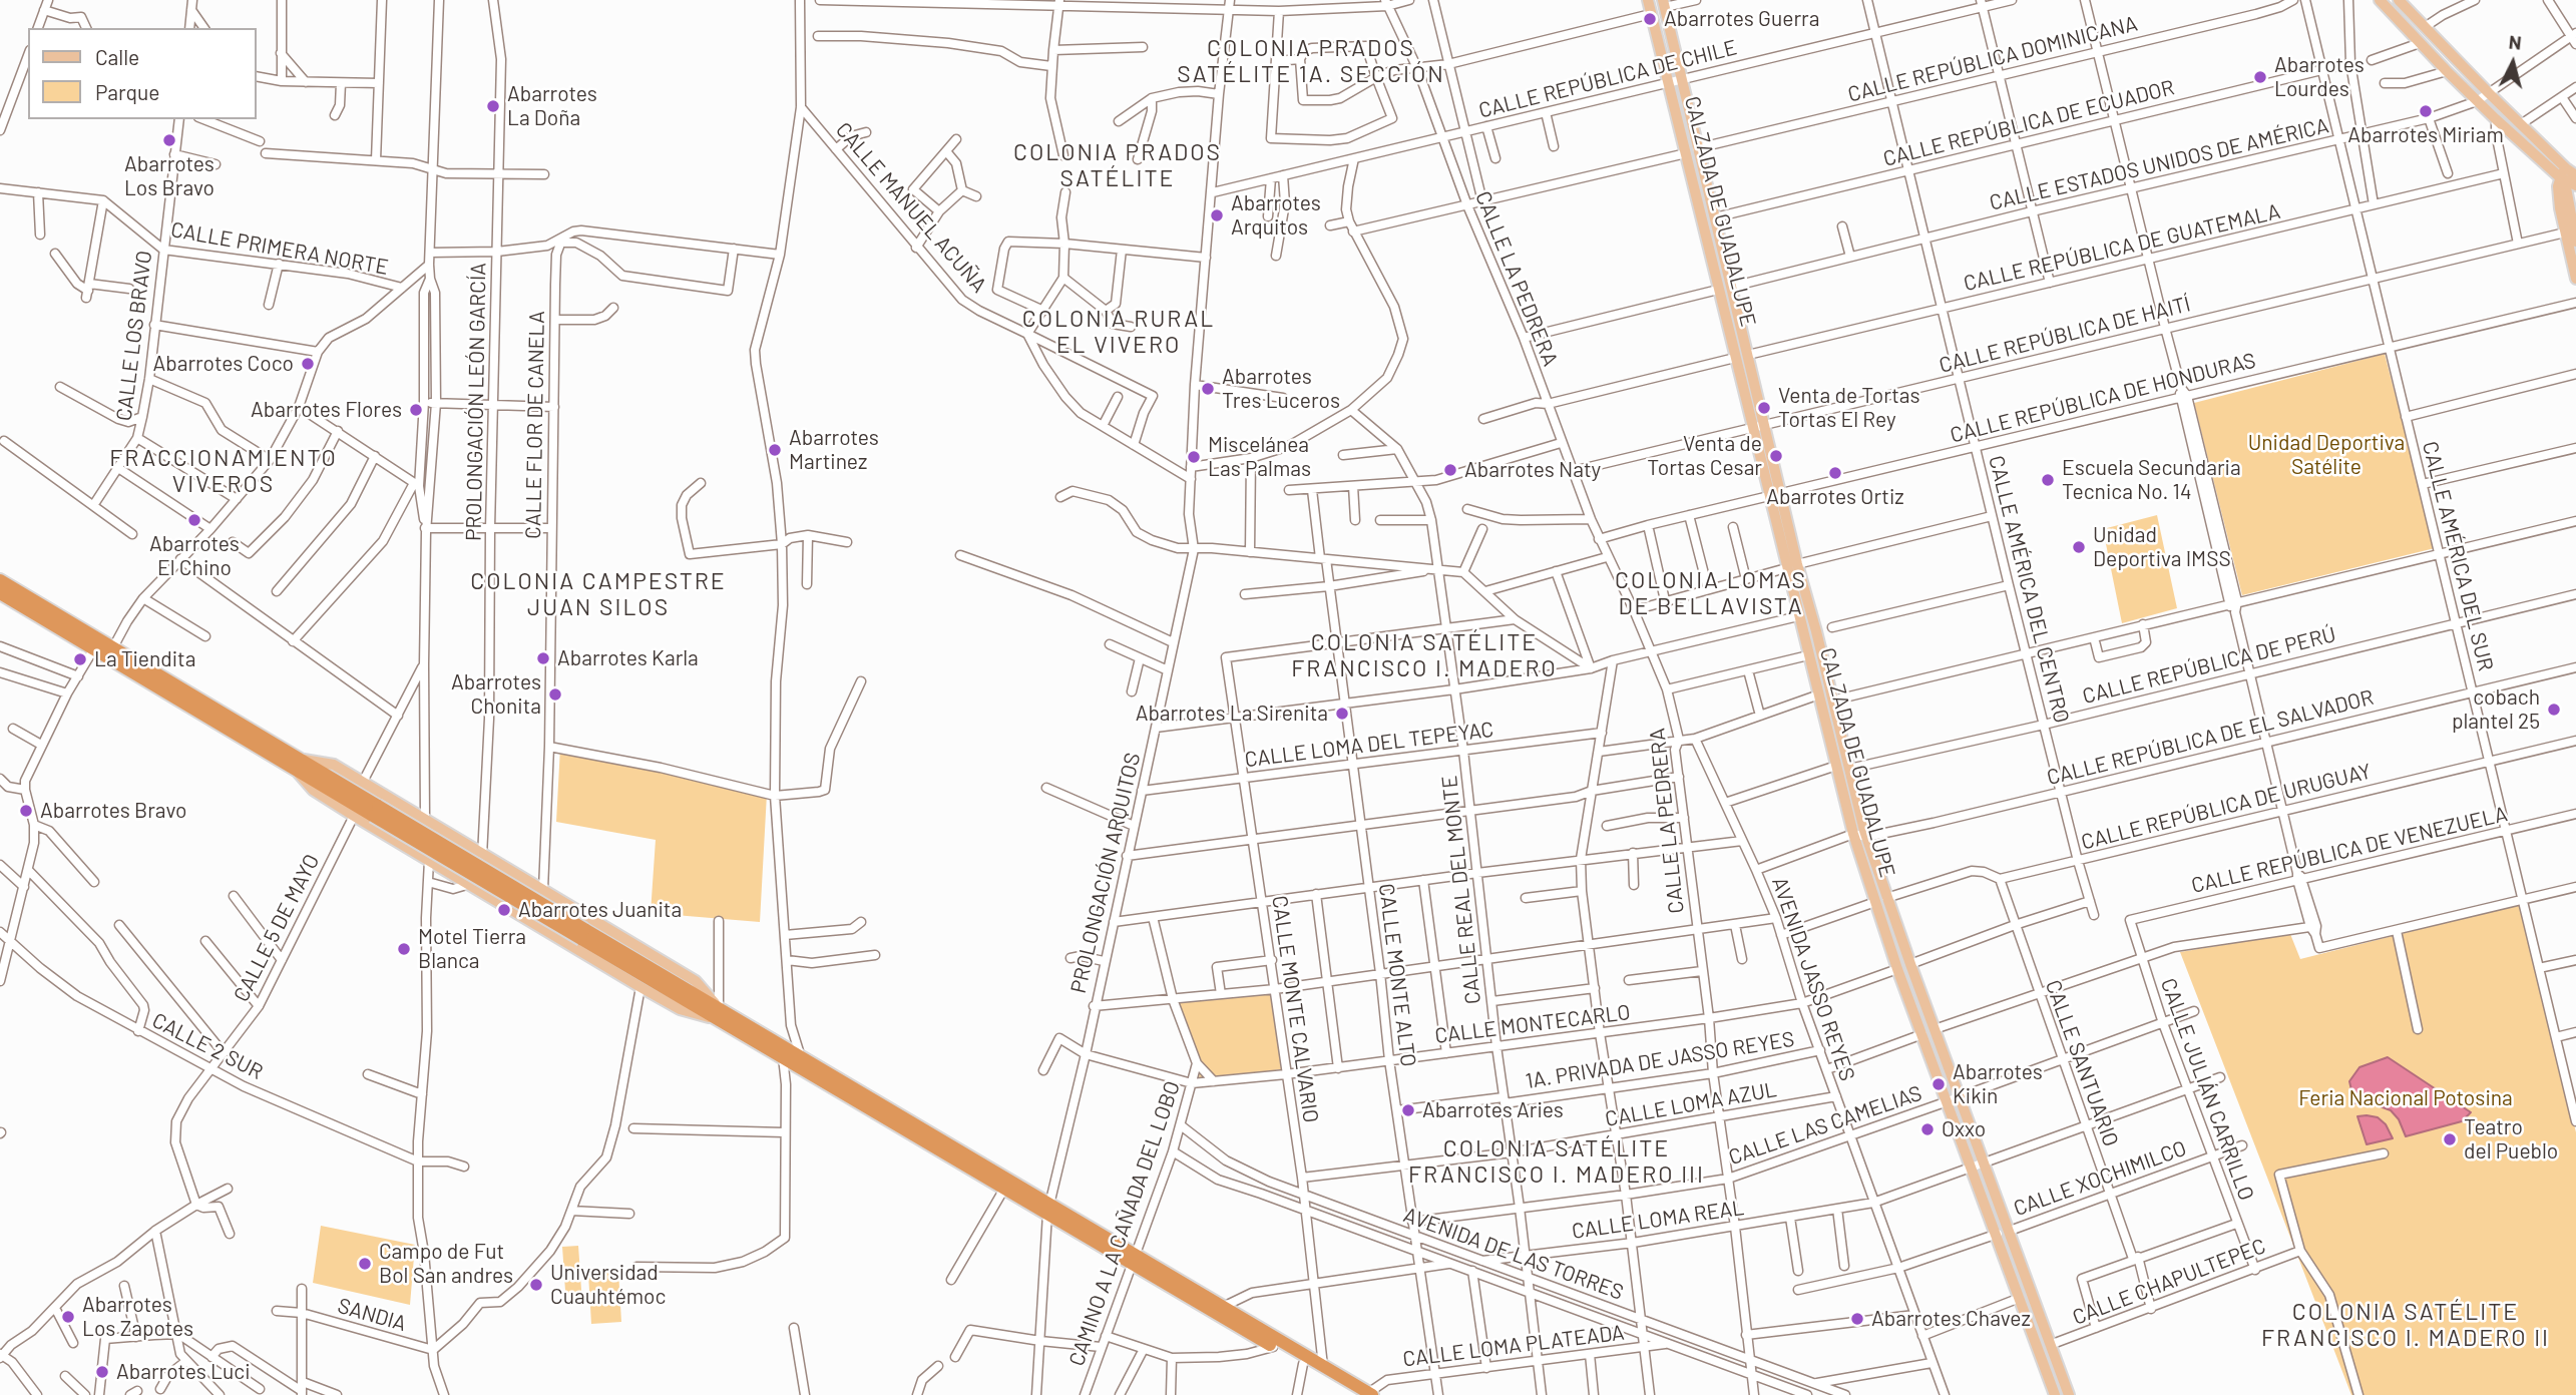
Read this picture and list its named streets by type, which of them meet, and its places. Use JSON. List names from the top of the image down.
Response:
{
  "streets": {
    "main road": ["CALZADA DE GUADALUPE"],
    "street": [
      "CALLE REPÚBLICA DOMINICANA",
      "CALLE REPÚBLICA DE CHILE",
      "CALLE REPÚBLICA DE ECUADOR",
      "CALLE ESTADOS UNIDOS DE AMÉRICA",
      "CALLE MANUEL ACUÑA",
      "CALLE REPÚBLICA DE GUATEMALA",
      "CALLE PRIMERA NORTE",
      "CALLE LA PEDRERA",
      "CALLE REPÚBLICA DE HAITÍ",
      "CALLE LOS BRAVO",
      "CALLE REPÚBLICA DE HONDURAS",
      "PROLONGACIÓN LEÓN GARCÍA",
      "CALLE FLOR DE CANELA",
      "CALLE AMÉRICA DEL SUR",
      "CALLE AMÉRICA DEL CENTRO",
      "CALLE REPÚBLICA DE PERÚ",
      "CALLE REPÚBLICA DE EL SALVADOR",
      "CALLE LOMA DEL TEPEYAC",
      "CALLE REPÚBLICA DE URUGUAY",
      "CALLE REPÚBLICA DE VENEZUELA",
      "PROLONGACIÓN ARQUITOS",
      "CALLE REAL DEL MONTE",
      "CALLE 5 DE MAYO",
      "CALLE MONTE ALTO",
      "AVENIDA JASSO REYES",
      "CALLE MONTE CALVARIO",
      "CALLE MONTECARLO",
      "CALLE 2 SUR",
      "1A. PRIVADA DE JASSO REYES",
      "CALLE SANTUARIO",
      "CALLE JULIÁN CARRILLO",
      "CALLE LOMA AZUL",
      "CALLE LAS CAMELIAS",
      "CALLE XOCHIMILCO",
      "CALLE LOMA REAL",
      "CAMINO A LA CAÑADA DEL LOBO",
      "AVENIDA DE LAS TORRES",
      "CALLE CHAPULTEPEC",
      "SANDIA",
      "CALLE LOMA PLATEADA"
    ]
  },
  "crossings": [
    ["CALLE REPÚBLICA DOMINICANA", "CALZADA DE GUADALUPE"],
    ["CALLE REPÚBLICA DOMINICANA", "CALLE AMÉRICA DEL CENTRO"],
    ["CALLE REPÚBLICA DE CHILE", "CALZADA DE GUADALUPE"],
    ["CALLE REPÚBLICA DE CHILE", "CALLE LA PEDRERA"],
    ["CALLE REPÚBLICA DE CHILE", "CALLE AMÉRICA DEL CENTRO"],
    ["CALLE REPÚBLICA DE ECUADOR", "CALZADA DE GUADALUPE"],
    ["CALLE REPÚBLICA DE ECUADOR", "CALLE AMÉRICA DEL SUR"],
    ["CALLE REPÚBLICA DE ECUADOR", "CALLE AMÉRICA DEL CENTRO"],
    ["CALLE ESTADOS UNIDOS DE AMÉRICA", "CALZADA DE GUADALUPE"],
    ["CALLE ESTADOS UNIDOS DE AMÉRICA", "CALLE AMÉRICA DEL SUR"],
    ["CALLE ESTADOS UNIDOS DE AMÉRICA", "CALLE AMÉRICA DEL CENTRO"],
    ["CALZADA DE GUADALUPE", "CALLE REPÚBLICA DE GUATEMALA"],
    ["CALZADA DE GUADALUPE", "CALLE REPÚBLICA DE HAITÍ"],
    ["CALZADA DE GUADALUPE", "CALLE REPÚBLICA DE HONDURAS"],
    ["CALZADA DE GUADALUPE", "CALLE REPÚBLICA DE PERÚ"],
    ["CALZADA DE GUADALUPE", "CALLE REPÚBLICA DE EL SALVADOR"],
    ["CALZADA DE GUADALUPE", "CALLE REPÚBLICA DE URUGUAY"],
    ["CALZADA DE GUADALUPE", "CALLE MONTECARLO"],
    ["CALZADA DE GUADALUPE", "CALLE LAS CAMELIAS"],
    ["CALZADA DE GUADALUPE", "CALLE XOCHIMILCO"],
    ["CALZADA DE GUADALUPE", "CALLE LOMA REAL"],
    ["CALZADA DE GUADALUPE", "CALLE CHAPULTEPEC"],
    ["CALLE REPÚBLICA DE GUATEMALA", "CALLE AMÉRICA DEL SUR"],
    ["CALLE REPÚBLICA DE GUATEMALA", "CALLE AMÉRICA DEL CENTRO"],
    ["CALLE PRIMERA NORTE", "CALLE LOS BRAVO"],
    ["CALLE LA PEDRERA", "CALLE REPÚBLICA DE HAITÍ"],
    ["CALLE LA PEDRERA", "CALLE REPÚBLICA DE HONDURAS"],
    ["CALLE LA PEDRERA", "CALLE MONTECARLO"],
    ["CALLE LA PEDRERA", "1A. PRIVADA DE JASSO REYES"],
    ["CALLE LA PEDRERA", "CALLE LOMA AZUL"],
    ["CALLE LA PEDRERA", "CALLE LAS CAMELIAS"],
    ["CALLE LA PEDRERA", "CALLE LOMA REAL"],
    ["CALLE LA PEDRERA", "AVENIDA DE LAS TORRES"],
    ["CALLE REPÚBLICA DE HAITÍ", "CALLE AMÉRICA DEL SUR"],
    ["CALLE REPÚBLICA DE HAITÍ", "CALLE AMÉRICA DEL CENTRO"],
    ["CALLE REPÚBLICA DE HONDURAS", "CALLE AMÉRICA DEL SUR"],
    ["CALLE REPÚBLICA DE HONDURAS", "CALLE AMÉRICA DEL CENTRO"],
    ["CALLE AMÉRICA DEL SUR", "CALLE REPÚBLICA DE PERÚ"],
    ["CALLE AMÉRICA DEL SUR", "CALLE REPÚBLICA DE EL SALVADOR"],
    ["CALLE AMÉRICA DEL SUR", "CALLE REPÚBLICA DE URUGUAY"],
    ["CALLE AMÉRICA DEL SUR", "CALLE REPÚBLICA DE VENEZUELA"],
    ["CALLE AMÉRICA DEL CENTRO", "CALLE REPÚBLICA DE PERÚ"],
    ["CALLE AMÉRICA DEL CENTRO", "CALLE REPÚBLICA DE EL SALVADOR"],
    ["CALLE AMÉRICA DEL CENTRO", "CALLE REPÚBLICA DE URUGUAY"],
    ["CALLE LOMA DEL TEPEYAC", "PROLONGACIÓN ARQUITOS"],
    ["CALLE LOMA DEL TEPEYAC", "CALLE REAL DEL MONTE"],
    ["CALLE LOMA DEL TEPEYAC", "CALLE MONTE ALTO"],
    ["CALLE LOMA DEL TEPEYAC", "CALLE MONTE CALVARIO"],
    ["CALLE REPÚBLICA DE URUGUAY", "CALLE SANTUARIO"],
    ["CALLE REPÚBLICA DE VENEZUELA", "CALLE JULIÁN CARRILLO"],
    ["PROLONGACIÓN ARQUITOS", "CALLE MONTECARLO"],
    ["CALLE REAL DEL MONTE", "CALLE MONTECARLO"],
    ["CALLE REAL DEL MONTE", "1A. PRIVADA DE JASSO REYES"],
    ["CALLE REAL DEL MONTE", "CALLE LOMA AZUL"],
    ["CALLE REAL DEL MONTE", "CALLE LAS CAMELIAS"],
    ["CALLE REAL DEL MONTE", "CALLE LOMA REAL"],
    ["CALLE REAL DEL MONTE", "AVENIDA DE LAS TORRES"],
    ["CALLE REAL DEL MONTE", "CALLE LOMA PLATEADA"],
    ["CALLE 5 DE MAYO", "CALLE 2 SUR"],
    ["CALLE MONTE ALTO", "CALLE MONTE CALVARIO"],
    ["CALLE MONTE ALTO", "CALLE MONTECARLO"],
    ["CALLE MONTE ALTO", "1A. PRIVADA DE JASSO REYES"],
    ["CALLE MONTE ALTO", "CALLE LOMA AZUL"],
    ["CALLE MONTE ALTO", "CALLE LAS CAMELIAS"],
    ["CALLE MONTE ALTO", "AVENIDA DE LAS TORRES"],
    ["CALLE MONTE ALTO", "CALLE LOMA PLATEADA"],
    ["AVENIDA JASSO REYES", "CALLE MONTECARLO"],
    ["AVENIDA JASSO REYES", "1A. PRIVADA DE JASSO REYES"],
    ["AVENIDA JASSO REYES", "CALLE LOMA AZUL"],
    ["AVENIDA JASSO REYES", "CALLE LAS CAMELIAS"],
    ["AVENIDA JASSO REYES", "CALLE XOCHIMILCO"],
    ["AVENIDA JASSO REYES", "CALLE LOMA REAL"],
    ["CALLE MONTE CALVARIO", "CALLE MONTECARLO"],
    ["CALLE MONTE CALVARIO", "CALLE LOMA AZUL"],
    ["CALLE MONTE CALVARIO", "AVENIDA DE LAS TORRES"],
    ["CALLE MONTECARLO", "CAMINO A LA CAÑADA DEL LOBO"],
    ["CALLE SANTUARIO", "CALLE LAS CAMELIAS"],
    ["CALLE SANTUARIO", "CALLE XOCHIMILCO"],
    ["CALLE SANTUARIO", "CALLE LOMA REAL"],
    ["CALLE SANTUARIO", "CALLE CHAPULTEPEC"],
    ["CALLE JULIÁN CARRILLO", "CALLE LAS CAMELIAS"],
    ["CALLE JULIÁN CARRILLO", "CALLE XOCHIMILCO"],
    ["CALLE JULIÁN CARRILLO", "CALLE LOMA REAL"],
    ["CALLE JULIÁN CARRILLO", "CALLE CHAPULTEPEC"],
    ["CALLE LOMA REAL", "AVENIDA DE LAS TORRES"],
    ["CAMINO A LA CAÑADA DEL LOBO", "AVENIDA DE LAS TORRES"],
    ["AVENIDA DE LAS TORRES", "CALLE LOMA PLATEADA"]
  ],
  "districts": [
    "COLONIA PRADOS SATÉLITE 1A. SECCIÓN",
    "COLONIA PRADOS SATÉLITE",
    "COLONIA RURAL EL VIVERO",
    "FRACCIONAMIENTO VIVEROS",
    "COLONIA LOMAS DE BELLAVISTA",
    "COLONIA CAMPESTRE JUAN SILOS",
    "COLONIA SATÉLITE FRANCISCO I. MADERO",
    "COLONIA SATÉLITE FRANCISCO I. MADERO III",
    "COLONIA SATÉLITE FRANCISCO I. MADERO II"
  ],
  "parks": ["Unidad Deportiva Satélite", "Feria Nacional Potosina"],
  "places": [
    "Abarrotes Guerra",
    "Abarrotes Lourdes",
    "Abarrotes La Doña",
    "Abarrotes Miriam",
    "Abarrotes Los Bravo",
    "Abarrotes Arquitos",
    "Abarrotes Coco",
    "Abarrotes Tres Luceros",
    "Venta de Tortas Tortas El Rey",
    "Abarrotes Flores",
    "Abarrotes Martinez",
    "Venta de Tortas Cesar",
    "Miscelánea Las Palmas",
    "Abarrotes Naty",
    "Abarrotes Ortiz",
    "Escuela Secundaria Tecnica No. 14",
    "Abarrotes El Chino",
    "Unidad Deportiva IMSS",
    "Abarrotes Karla",
    "La Tiendita",
    "Abarrotes Chonita",
    "cobach plantel 25",
    "Abarrotes La Sirenita",
    "Abarrotes Bravo",
    "Abarrotes Juanita",
    "Motel Tierra Blanca",
    "Abarrotes Kikin",
    "Abarrotes Aries",
    "Oxxo",
    "Teatro del Pueblo",
    "Campo de Fut Bol San andres",
    "Universidad Cuauhtémoc",
    "Abarrotes Los Zapotes",
    "Abarrotes Chavez",
    "Abarrotes Luci"
  ],
  "legend": ["Calle", "Parque"],
  "north": "top"
}
